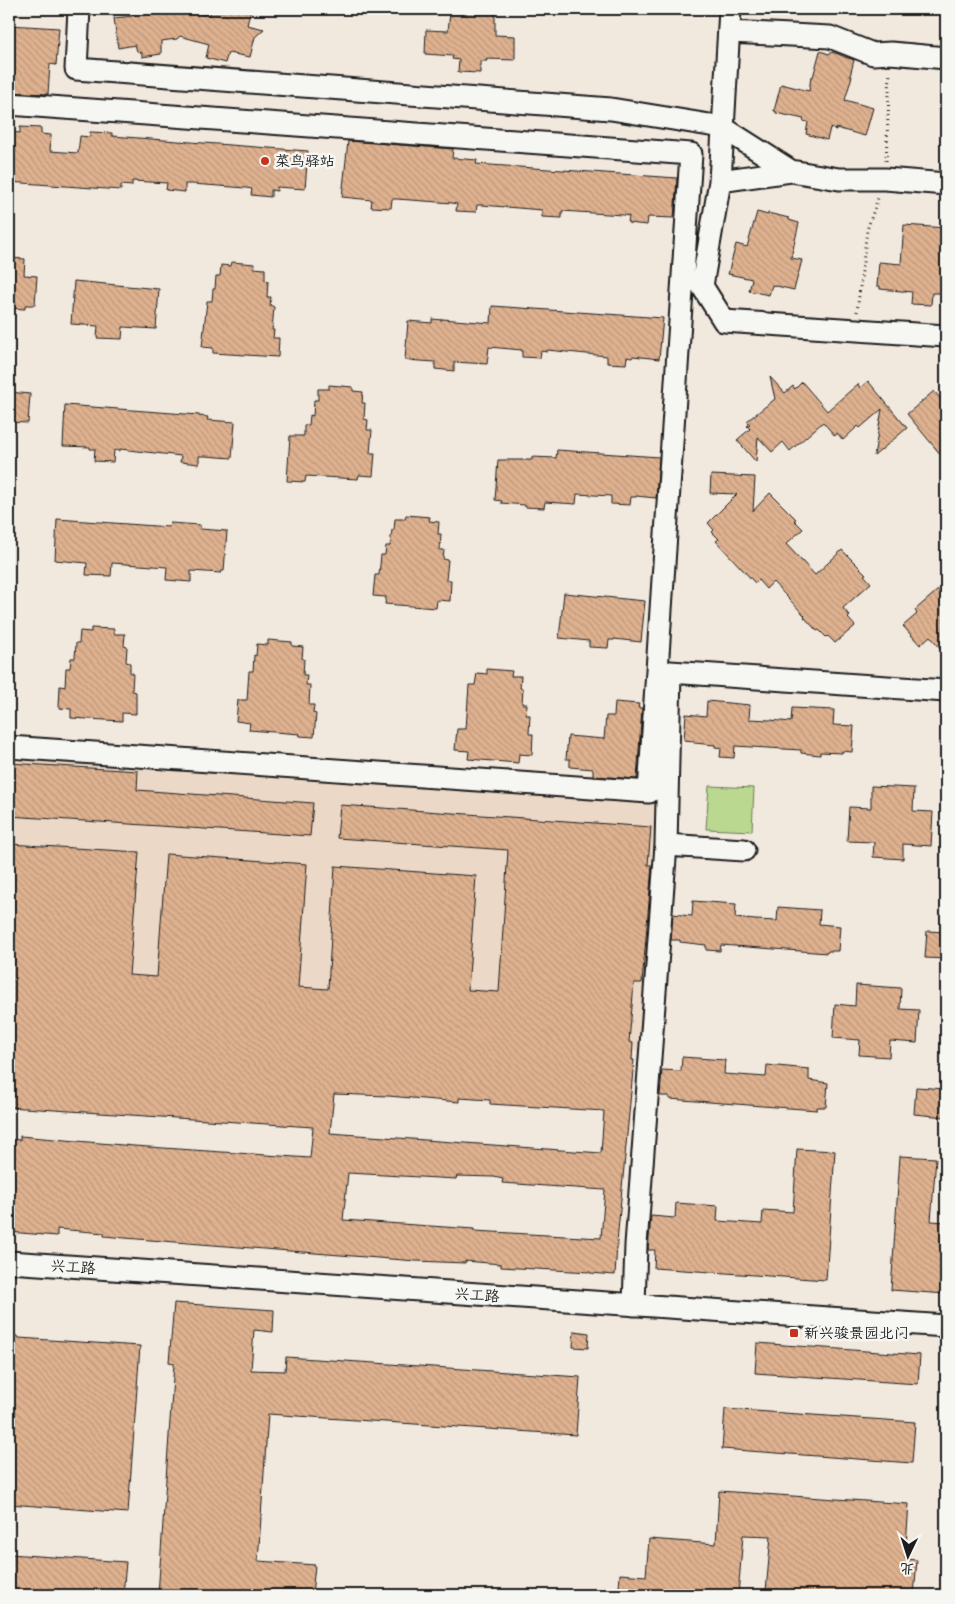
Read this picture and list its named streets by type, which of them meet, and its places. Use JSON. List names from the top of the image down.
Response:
{
  "streets": {
    "street": ["兴工路"]
  },
  "places": {
    "other": ["菜鸟驿站"],
    "transit": ["新兴骏景园北门"]
  },
  "north": "bottom"
}
